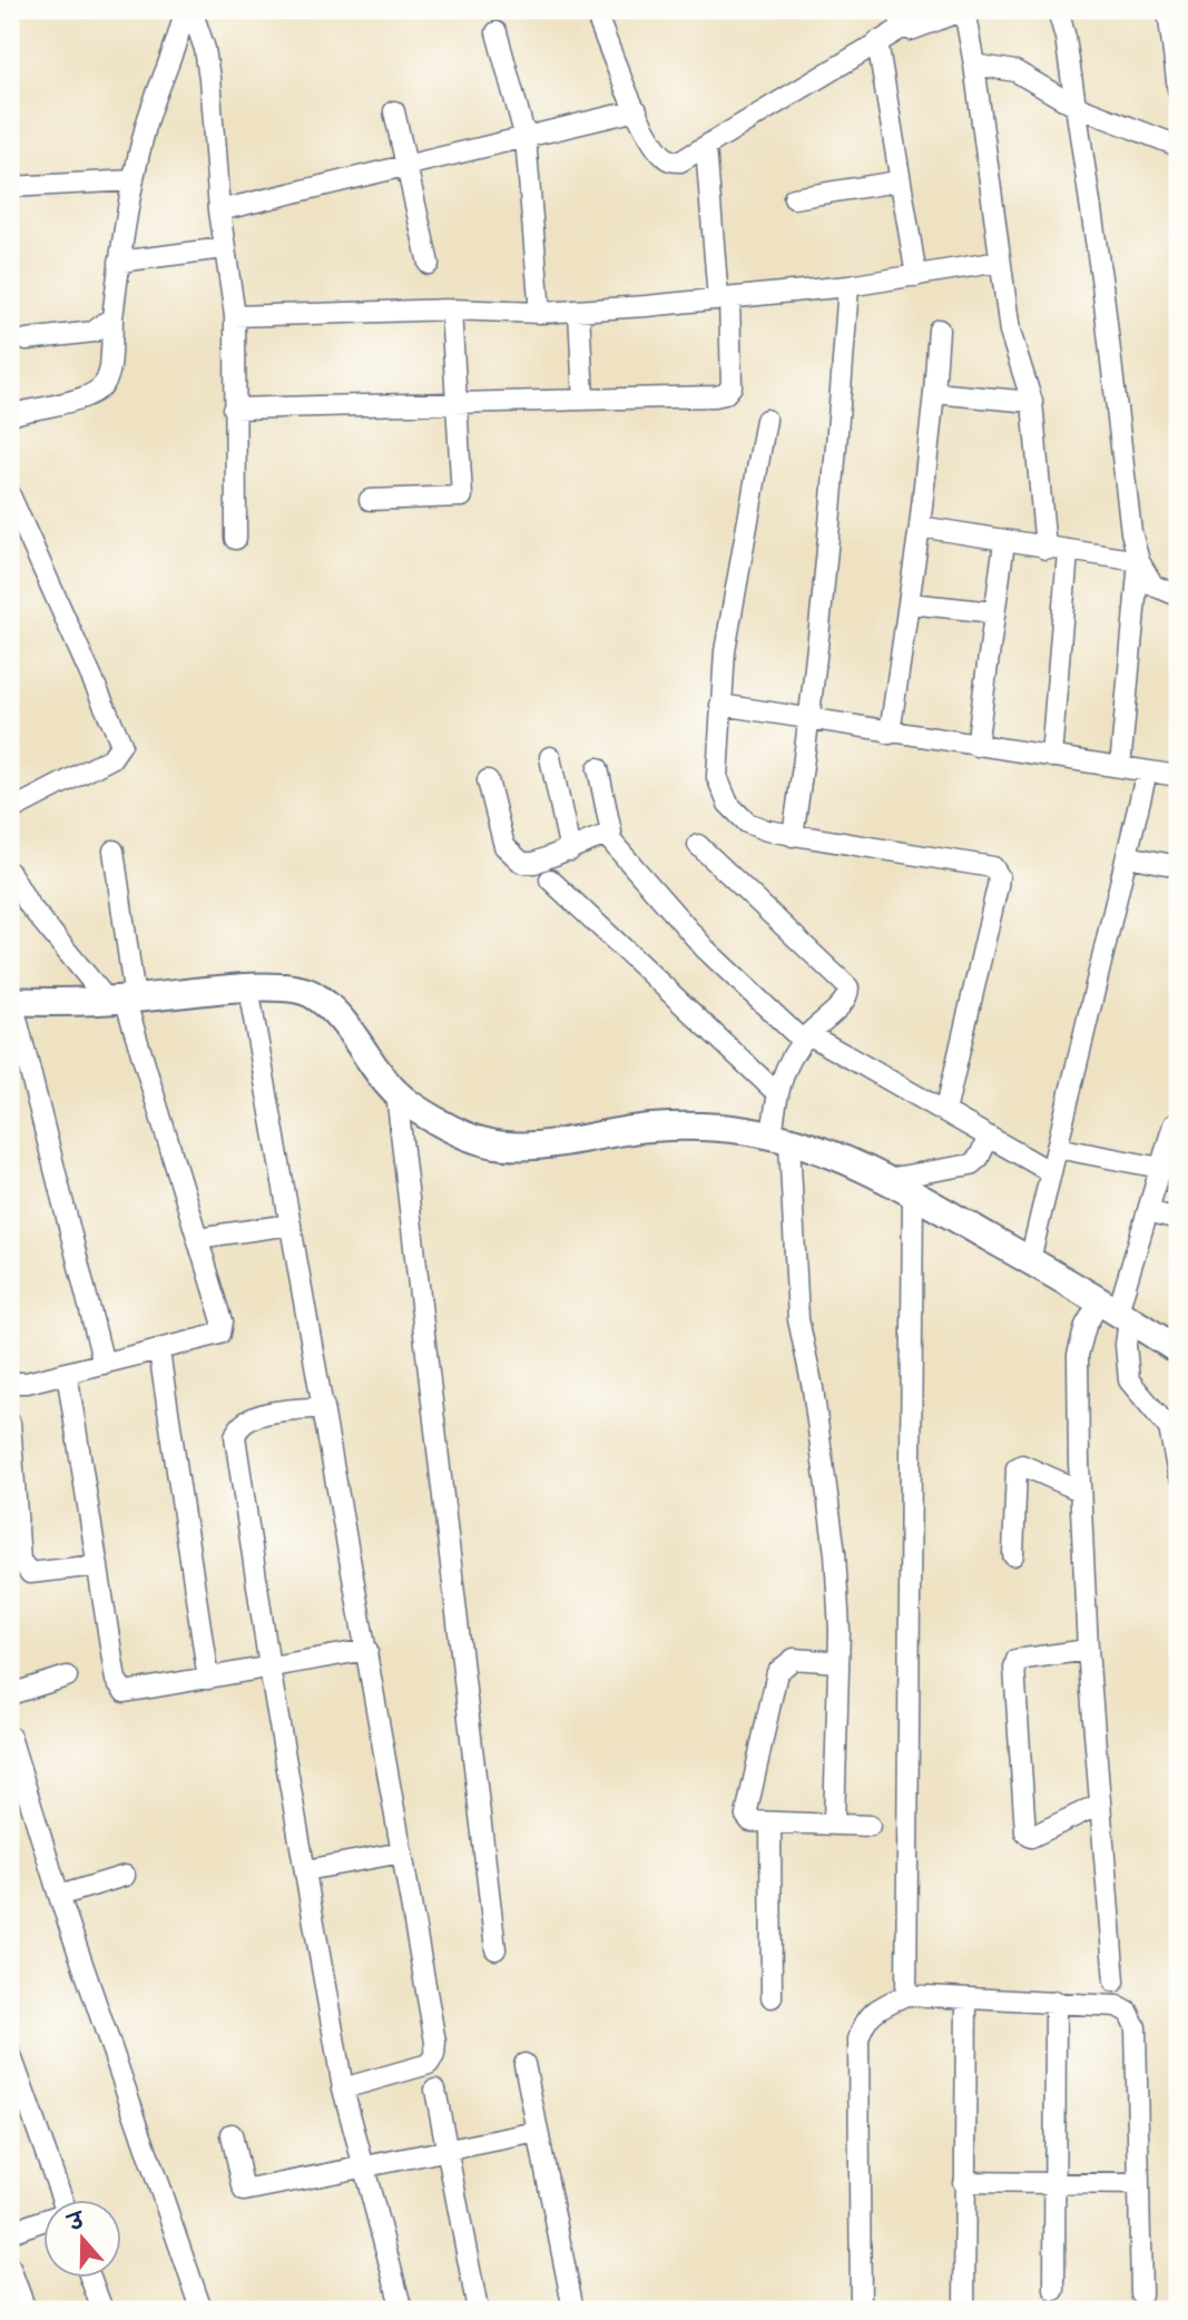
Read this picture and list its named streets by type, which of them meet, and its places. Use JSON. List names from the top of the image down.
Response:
{
  "north": "top"
}
